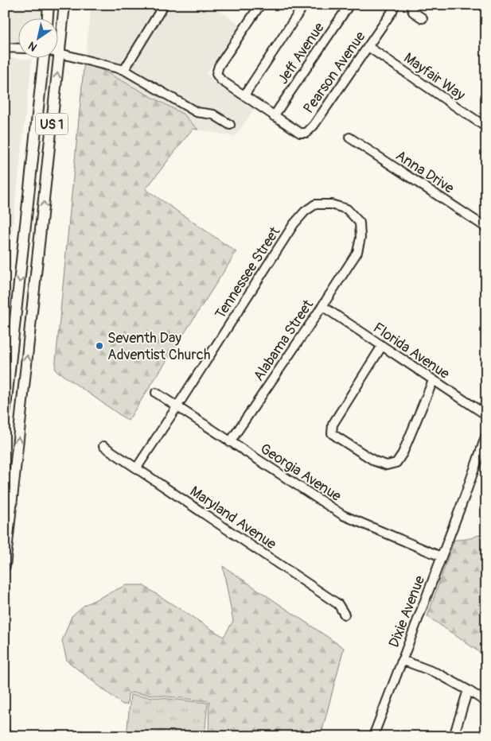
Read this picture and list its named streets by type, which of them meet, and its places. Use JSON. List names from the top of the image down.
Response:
{
  "streets": {
    "main road": ["US 1"],
    "street": [
      "Jeff Avenue",
      "Pearson Avenue",
      "Mayfair Way",
      "Anna Drive",
      "Tennessee Street",
      "Alabama Street",
      "Florida Avenue",
      "Georgia Avenue",
      "Maryland Avenue",
      "Dixie Avenue"
    ]
  },
  "crossings": [
    ["Jeff Avenue", "Pearson Avenue"],
    ["Pearson Avenue", "Mayfair Way"],
    ["Tennessee Street", "Alabama Street"],
    ["Tennessee Street", "Georgia Avenue"],
    ["Tennessee Street", "Maryland Avenue"],
    ["Alabama Street", "Florida Avenue"],
    ["Alabama Street", "Georgia Avenue"],
    ["Georgia Avenue", "Dixie Avenue"]
  ],
  "places": ["Seventh Day Adventist Church"],
  "north": "bottom left"
}
